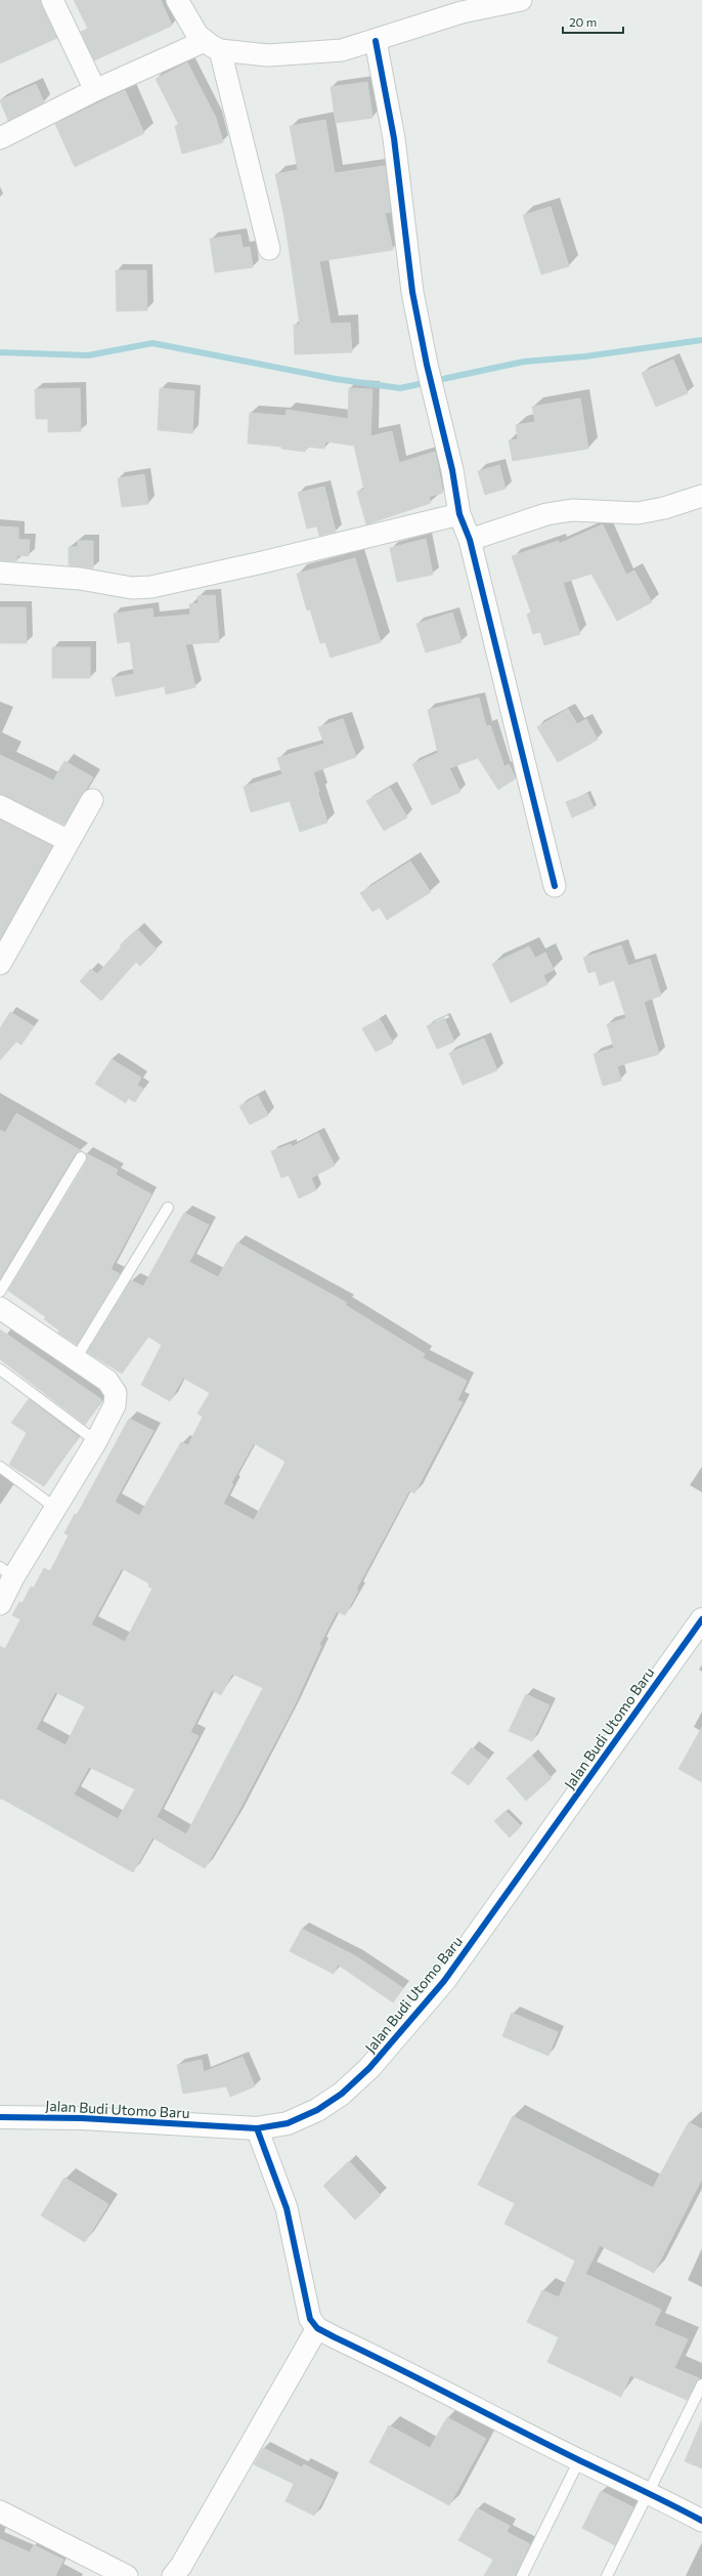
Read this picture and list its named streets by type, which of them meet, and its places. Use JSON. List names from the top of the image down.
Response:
{
  "streets": {
    "street": ["Jalan Budi Utomo Baru"]
  },
  "scale_bar": "20 m"
}
